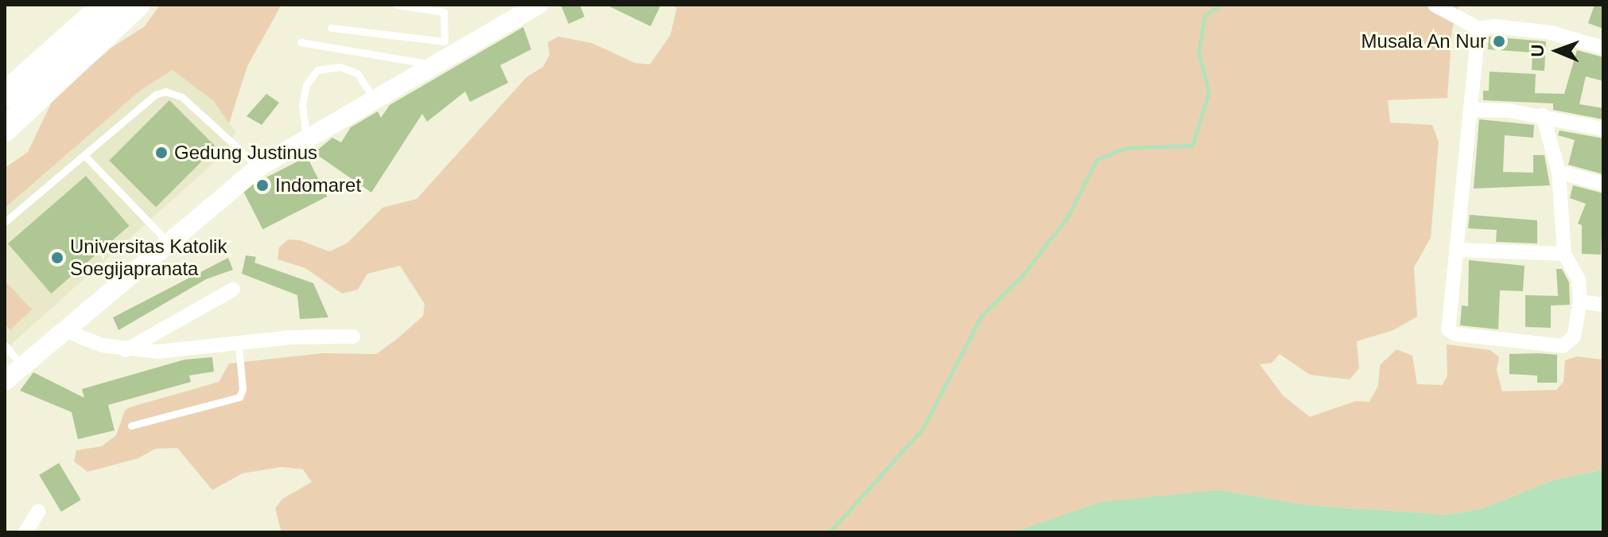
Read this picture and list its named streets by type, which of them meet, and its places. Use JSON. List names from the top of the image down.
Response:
{
  "places": [
    "Musala An Nur",
    "Gedung Justinus",
    "Indomaret",
    "Universitas Katolik Soegijapranata"
  ],
  "north": "left"
}
